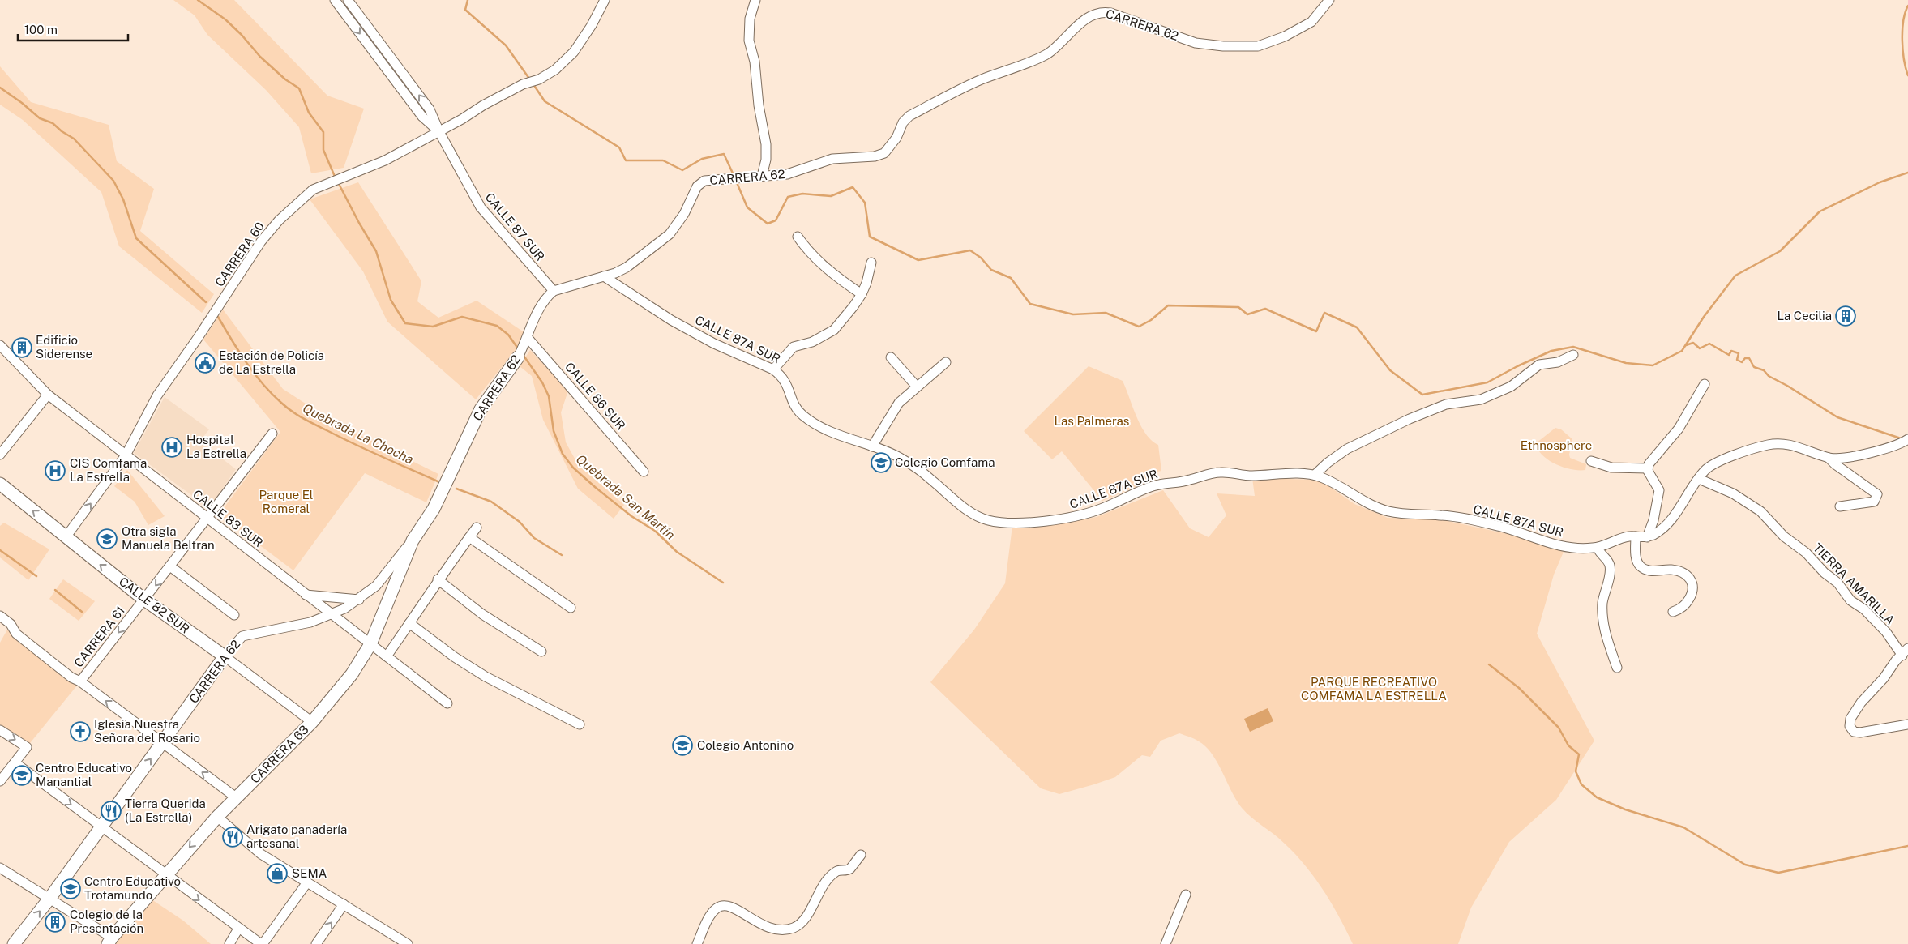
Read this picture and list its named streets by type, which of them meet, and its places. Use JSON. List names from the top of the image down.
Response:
{
  "streets": {
    "street": [
      "CARRERA 62",
      "CALLE 87 SUR",
      "CARRERA 60",
      "CALLE 87A SUR",
      "CALLE 86 SUR",
      "CALLE 83 SUR",
      "TIERRA AMARILLA",
      "CALLE 82 SUR",
      "CARRERA 61",
      "CARRERA 63"
    ]
  },
  "crossings": [
    ["CARRERA 62", "CALLE 87 SUR"],
    ["CARRERA 62", "CALLE 87A SUR"],
    ["CARRERA 62", "CALLE 86 SUR"],
    ["CARRERA 62", "CALLE 83 SUR"],
    ["CARRERA 62", "CALLE 82 SUR"],
    ["CARRERA 62", "CARRERA 63"],
    ["CALLE 87 SUR", "CARRERA 60"],
    ["CARRERA 60", "CALLE 83 SUR"],
    ["CARRERA 60", "CALLE 82 SUR"],
    ["CALLE 83 SUR", "CARRERA 61"],
    ["CALLE 83 SUR", "CARRERA 63"],
    ["CALLE 82 SUR", "CARRERA 61"],
    ["CALLE 82 SUR", "CARRERA 63"]
  ],
  "one_way": ["CARRERA 61"],
  "water": ["Quebrada La Chocha", "Quebrada San Martín"],
  "parks": [
    "Las Palmeras",
    "Ethnosphere",
    "Parque El Romeral",
    "PARQUE RECREATIVO COMFAMA LA ESTRELLA"
  ],
  "places": {
    "building": ["La Cecilia", "Edificio Siderense", "Colegio de la Presentación"],
    "public building": ["Estación de Policía de La Estrella"],
    "hospital": ["Hospital La Estrella", "CIS Comfama La Estrella"],
    "school or university": [
      "Colegio Comfama",
      "Otra sigla Manuela Beltran",
      "Colegio Antonino",
      "Centro Educativo Manantial",
      "Centro Educativo Trotamundo"
    ],
    "church": ["Iglesia Nuestra Señora del Rosario"],
    "restaurant": ["Tierra Querida (La Estrella)", "Arigato panadería artesanal"],
    "shop": ["SEMA"]
  },
  "scale_bar": "100 m"
}
